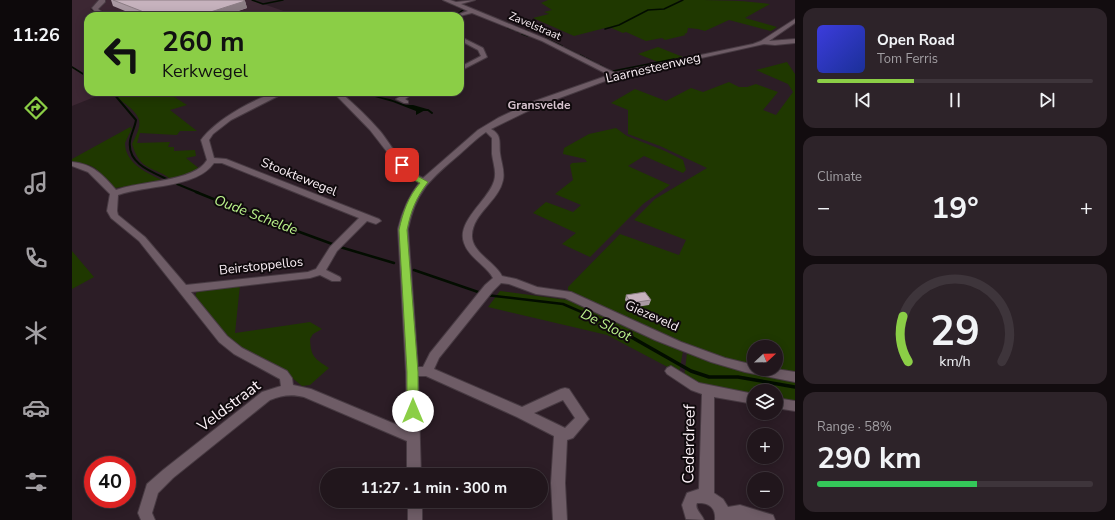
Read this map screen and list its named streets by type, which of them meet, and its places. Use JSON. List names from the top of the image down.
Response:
{
  "streets": {
    "street": [
      "Zavelstraat",
      "Laarnesteenweg",
      "Stooktewegel",
      "Beirstoppellos",
      "Giezeveld",
      "Veldstraat",
      "Cederdreef"
    ]
  },
  "crossings": [
    ["Zavelstraat", "Laarnesteenweg"],
    ["Laarnesteenweg", "Veldstraat"],
    ["Stooktewegel", "Beirstoppellos"]
  ],
  "districts": ["Gransvelde"],
  "water": ["Oude Schelde", "De Sloot"],
  "north": "right",
  "page": {
    "tabs": "11:26",
    "turn": ["260 m", "Kerkwegel"],
    "song": ["Open Road", "Tom Ferris"],
    "tile": [
      "Climate",
      ["Range · 58%", "290 km"]
    ],
    "heat": ["−", "19°", "+"],
    "map_buttons": ["+", "−"],
    "limit": "40",
    "trip": "11:27 · 1 min · 300 m",
    "gauge": ["29", "km/h"]
  }
}
